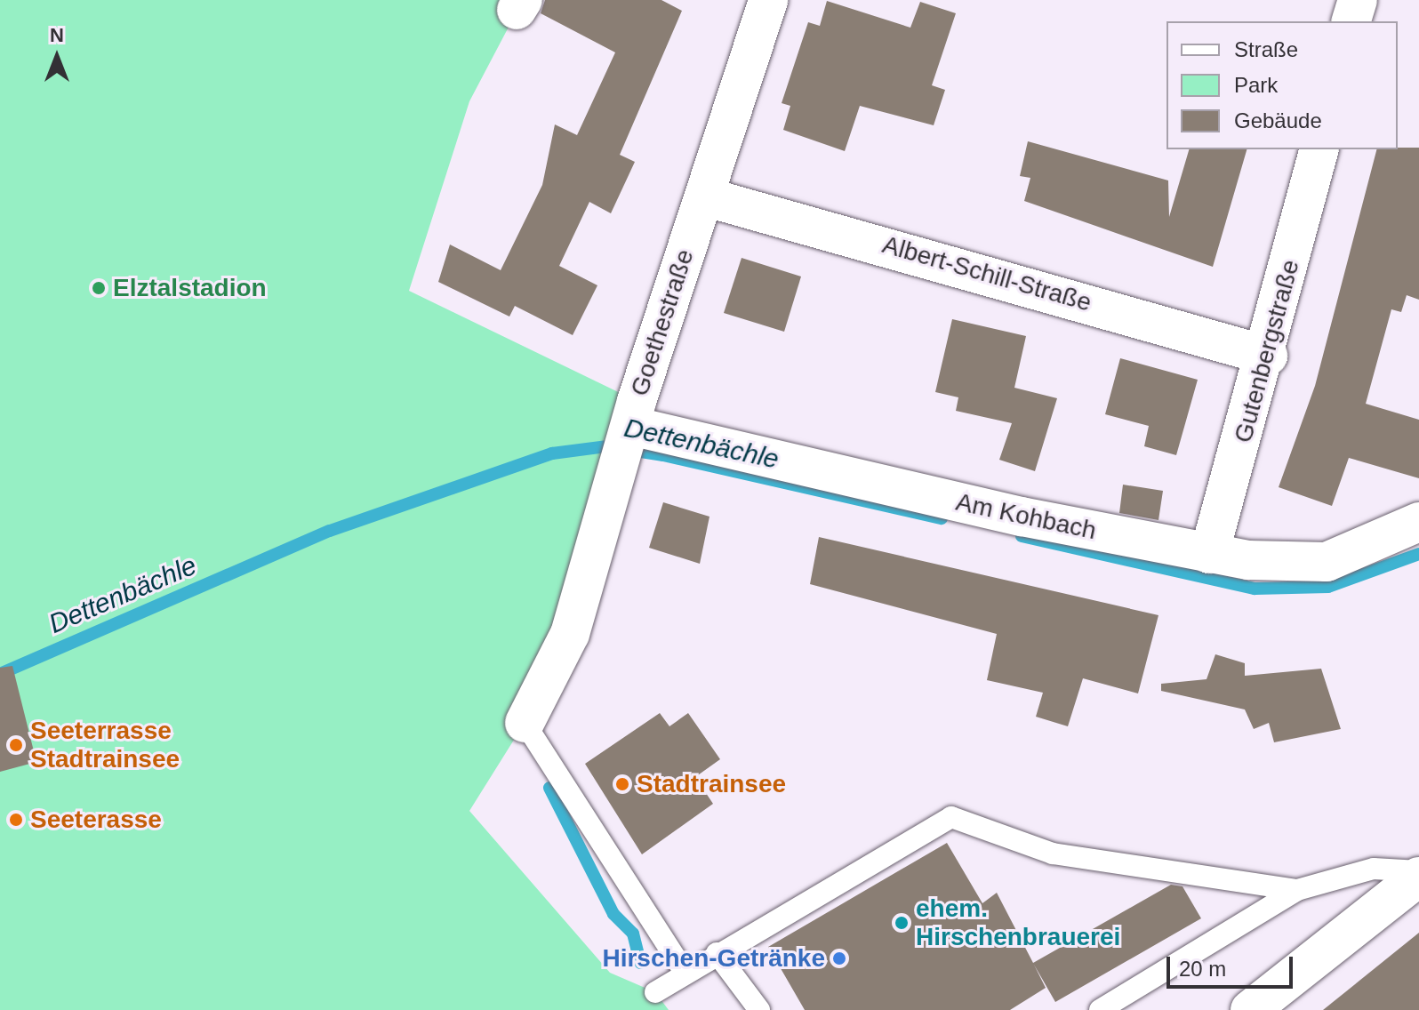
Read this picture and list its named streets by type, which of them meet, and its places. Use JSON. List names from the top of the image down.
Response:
{
  "streets": {
    "street": [
      "Albert-Schill-Straße",
      "Goethestraße",
      "Gutenbergstraße",
      "Am Kohbach"
    ]
  },
  "crossings": [
    ["Albert-Schill-Straße", "Goethestraße"],
    ["Albert-Schill-Straße", "Gutenbergstraße"],
    ["Goethestraße", "Am Kohbach"],
    ["Gutenbergstraße", "Am Kohbach"]
  ],
  "water": ["Dettenbächle"],
  "places": [
    "Elztalstadion",
    "Seeterrasse Stadtrainsee",
    "Stadtrainsee",
    "Seeterasse",
    "ehem. Hirschenbrauerei",
    "Hirschen-Getränke"
  ],
  "legend": ["Straße", "Park", "Gebäude"],
  "scale_bar": "20 m",
  "north": "top"
}
